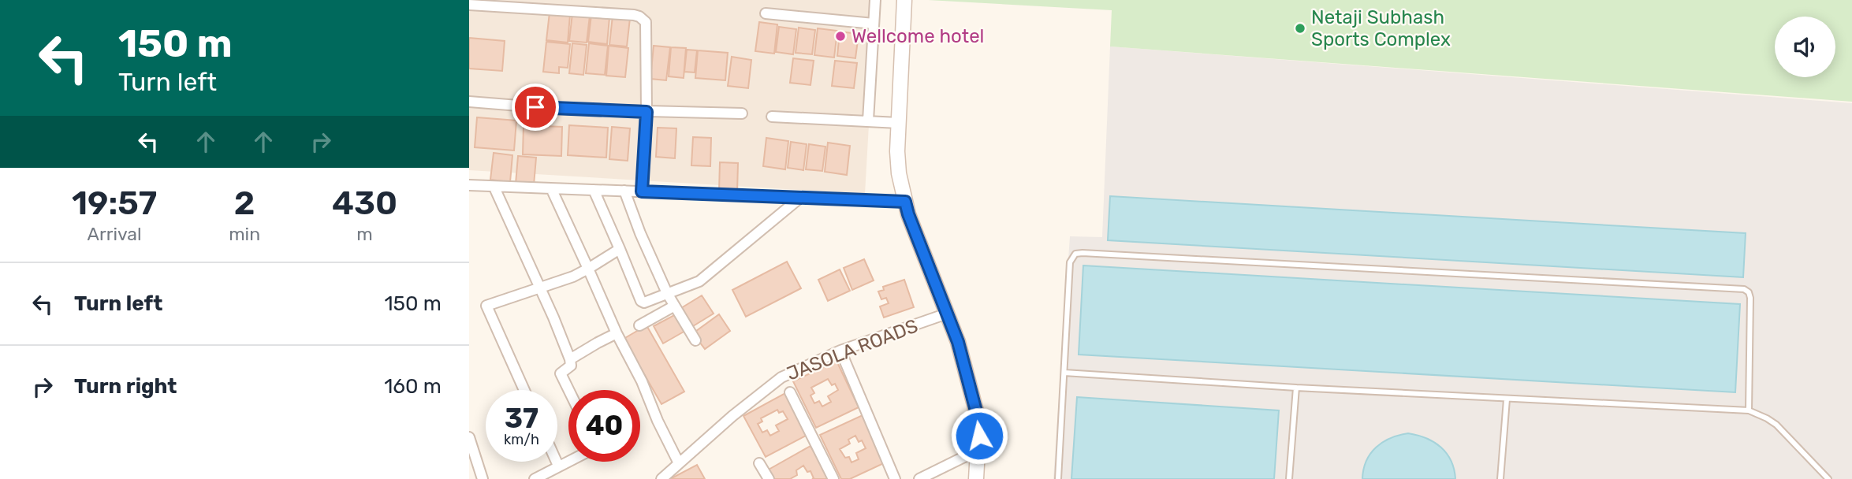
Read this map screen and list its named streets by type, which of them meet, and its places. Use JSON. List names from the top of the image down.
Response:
{
  "streets": {
    "street": ["JASOLA ROADS"]
  },
  "places": ["Netaji Subhash Sports Complex", "Wellcome hotel"],
  "page": {
    "turn": ["150 m", "Turn left"],
    "eta": [
      "19:57",
      "Arrival",
      "2",
      "min",
      "430",
      "m"
    ],
    "list": [
      {
        "name": "Turn left",
        "value": "150 m"
      },
      {
        "name": "Turn right",
        "value": "160 m"
      }
    ],
    "speed": "37 km/h",
    "limit": "40"
  }
}
